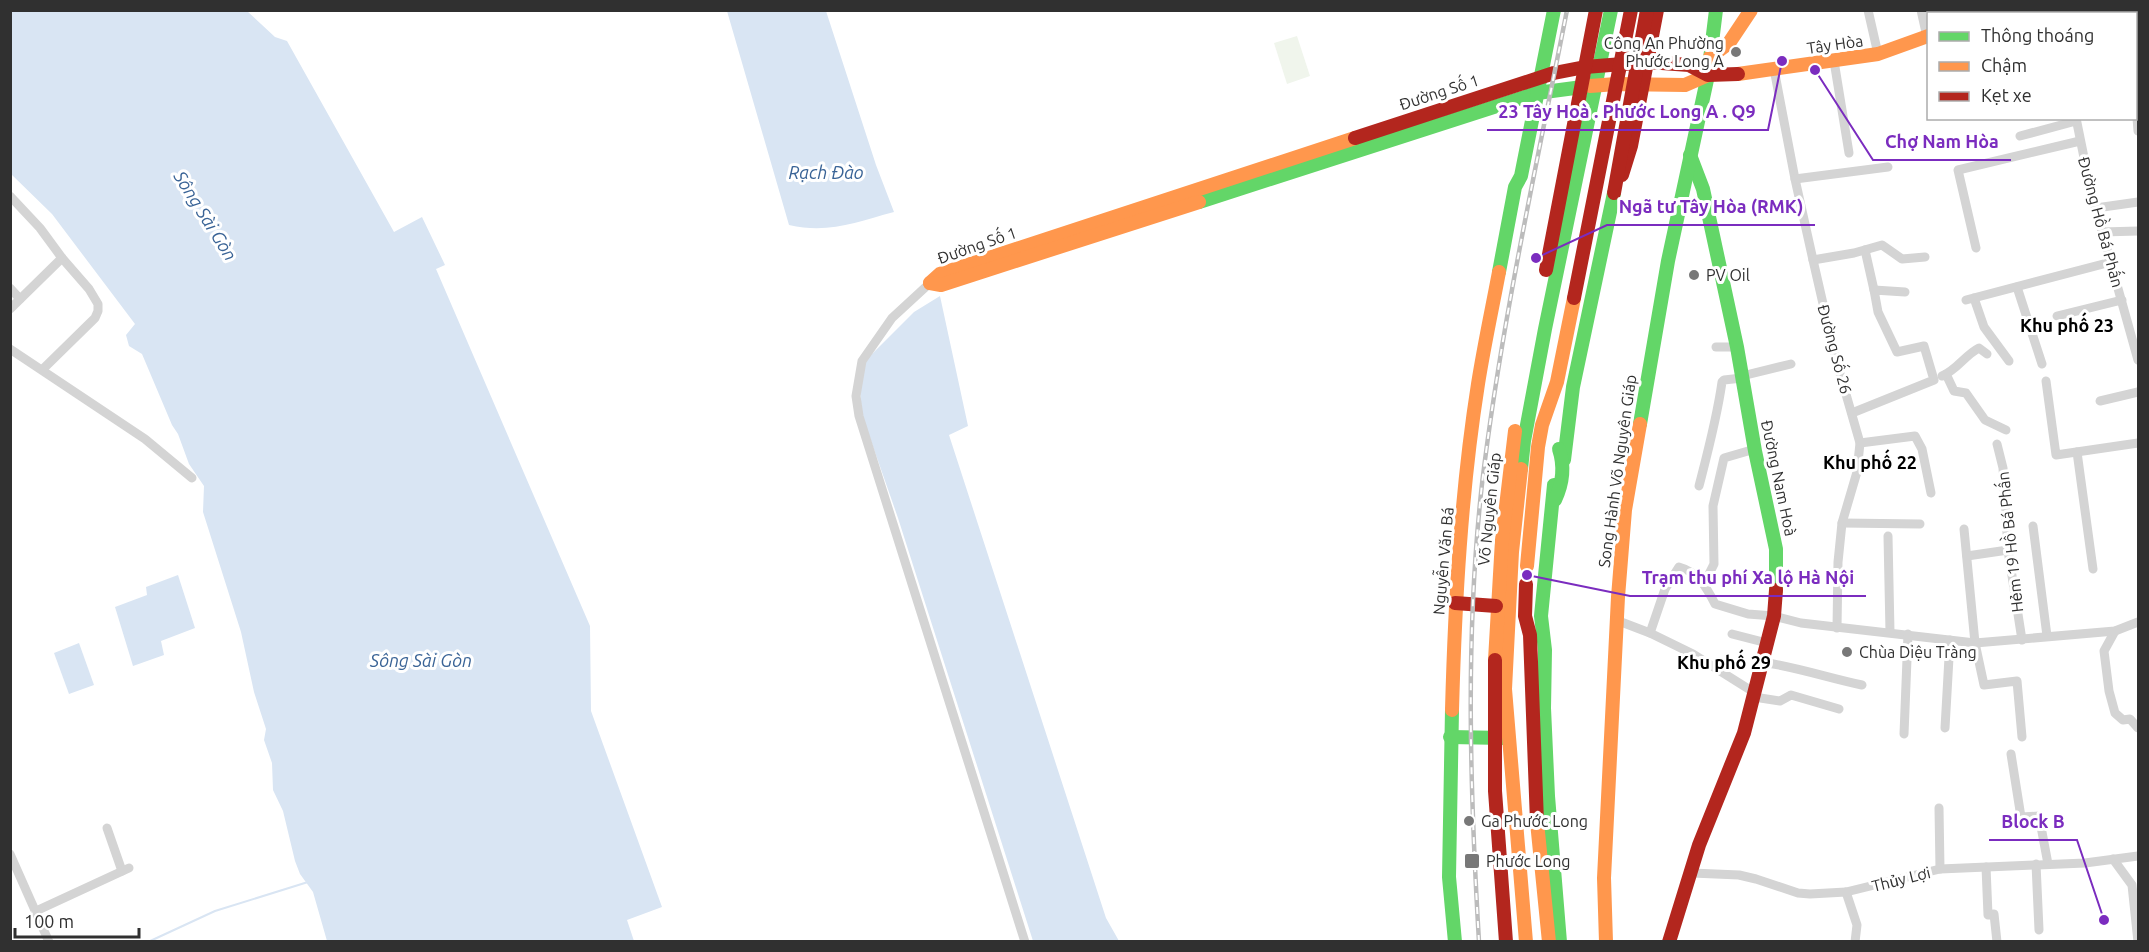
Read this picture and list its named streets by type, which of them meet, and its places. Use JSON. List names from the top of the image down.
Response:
{
  "streets": {
    "main road": [
      "Tây Hòa",
      "Đường Số 1",
      "Song Hành Võ Nguyên Giáp",
      "Đường Nam Hoà",
      "Võ Nguyên Giáp",
      "Nguyễn Văn Bá"
    ],
    "street": [
      "Đường Hồ Bá Phấn",
      "Đường Số 26",
      "Hẻm 19 Hồ Bá Phấn",
      "Thủy Lợi"
    ]
  },
  "crossings": [
    ["Tây Hòa", "Đường Số 1"],
    ["Tây Hòa", "Đường Số 26"],
    ["Tây Hòa", "Song Hành Võ Nguyên Giáp"],
    ["Tây Hòa", "Võ Nguyên Giáp"],
    ["Đường Số 1", "Võ Nguyên Giáp"],
    ["Đường Số 1", "Nguyễn Văn Bá"],
    ["Song Hành Võ Nguyên Giáp", "Đường Nam Hoà"],
    ["Đường Nam Hoà", "Thủy Lợi"]
  ],
  "districts": ["Khu phố 23", "Khu phố 22", "Khu phố 29"],
  "water": ["Rạch Đào", "Sông Sài Gòn"],
  "places": {
    "other": [
      "Công An Phường Phước Long A",
      "23 Tây Hoà . Phước Long A . Q9",
      "Chợ Nam Hòa",
      "Ngã tư Tây Hòa (RMK)",
      "PV Oil",
      "Trạm thu phí Xa lộ Hà Nội",
      "Chùa Diệu Tràng",
      "Ga Phước Long",
      "Block B"
    ],
    "transit": ["Phước Long"]
  },
  "legend": ["Thông thoáng", "Chậm", "Kẹt xe"],
  "scale_bar": "100 m"
}
